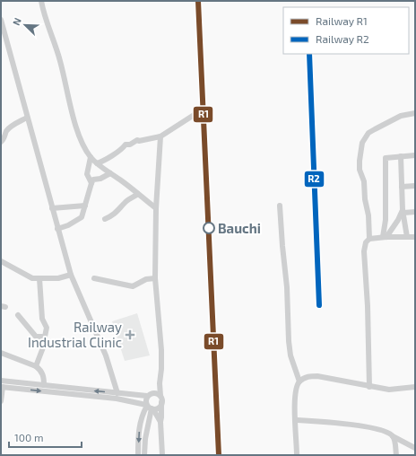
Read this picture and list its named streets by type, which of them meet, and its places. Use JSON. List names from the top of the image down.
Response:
{
  "places": {
    "other": ["Bauchi"],
    "health": ["Railway Industrial Clinic"]
  },
  "lines": ["rail line R1", "rail line R2"],
  "legend": ["Railway R1", "Railway R2"],
  "scale_bar": "100 m",
  "north": "top left"
}
